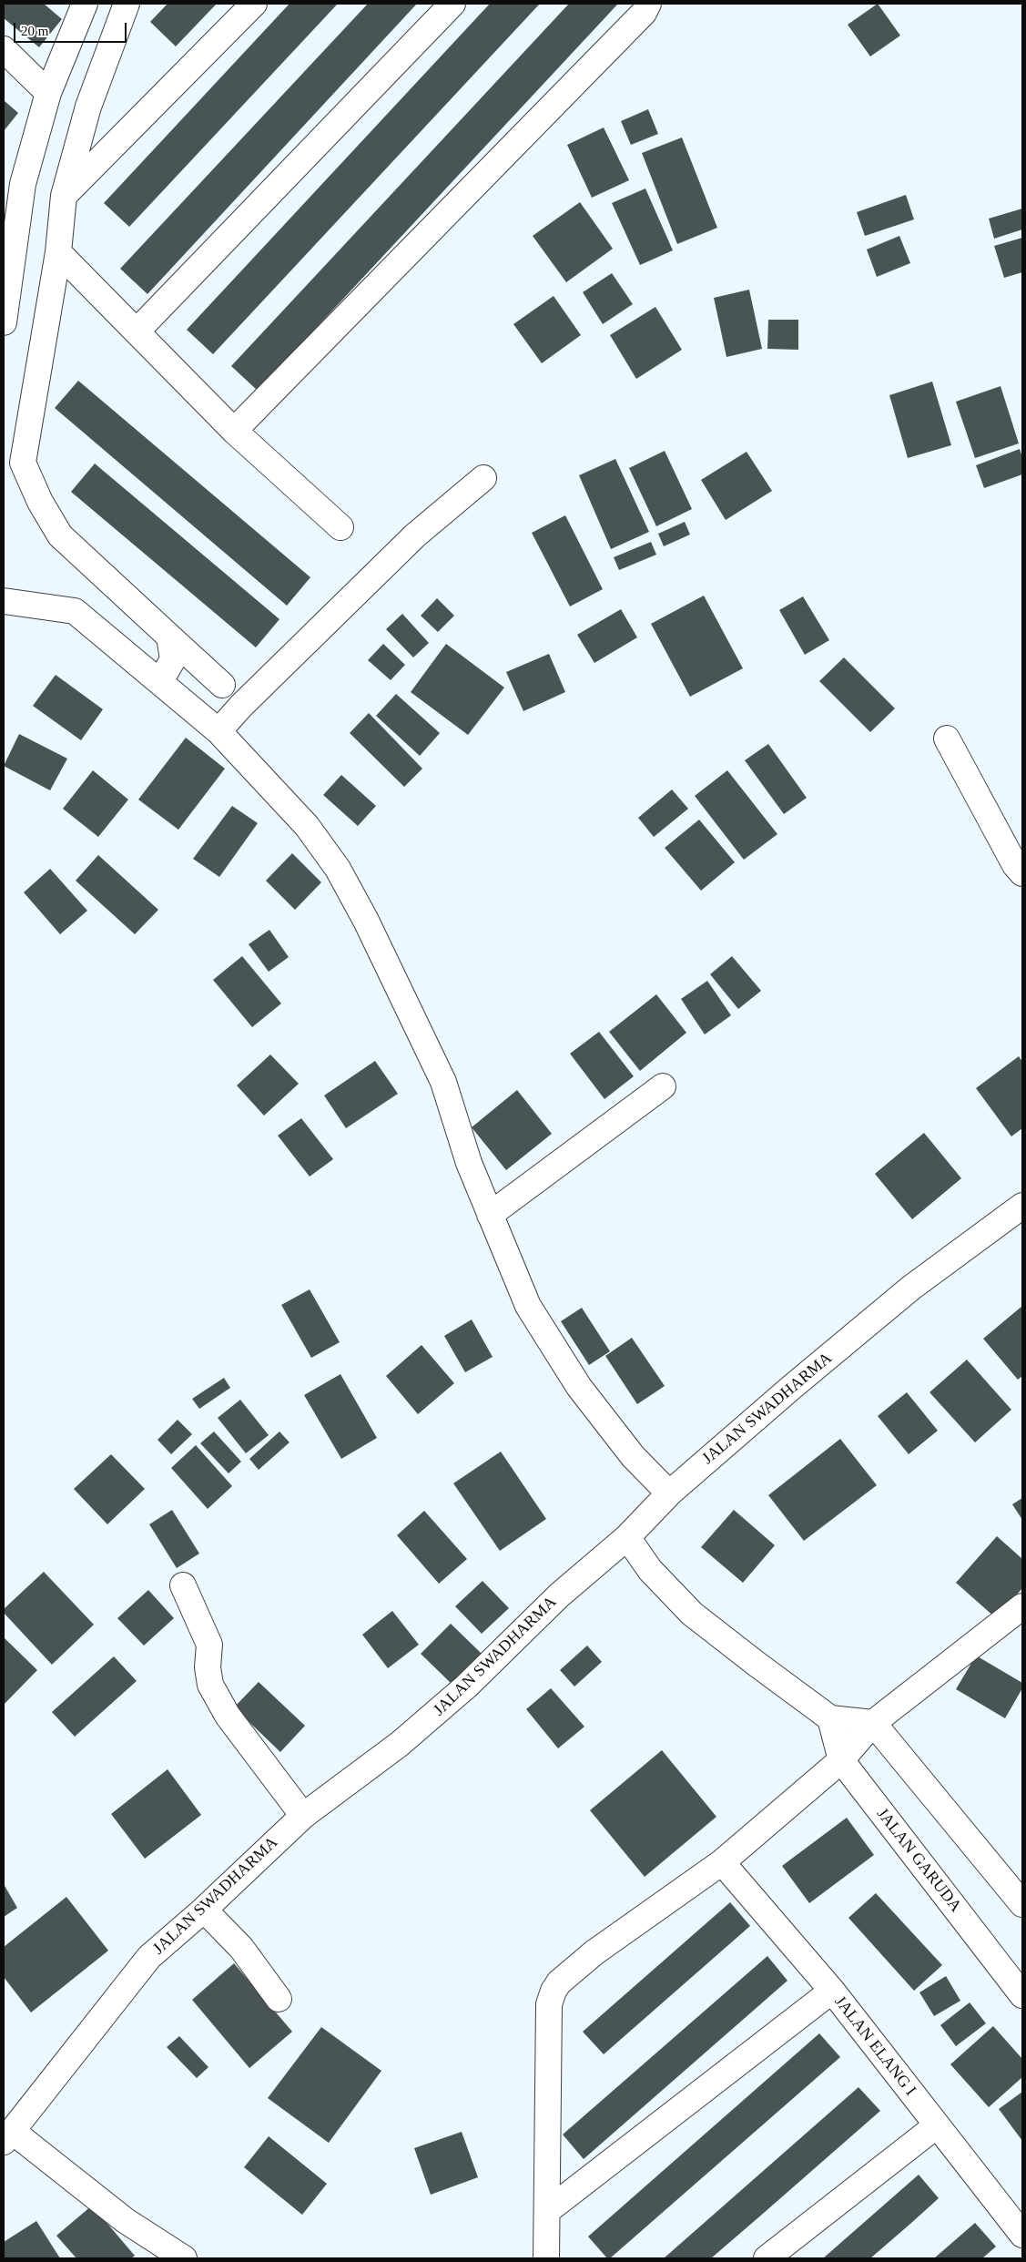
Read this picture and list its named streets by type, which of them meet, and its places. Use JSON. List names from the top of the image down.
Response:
{
  "streets": {
    "street": ["JALAN SWADHARMA", "JALAN GARUDA", "JALAN ELANG I"]
  },
  "scale_bar": "20 m"
}
